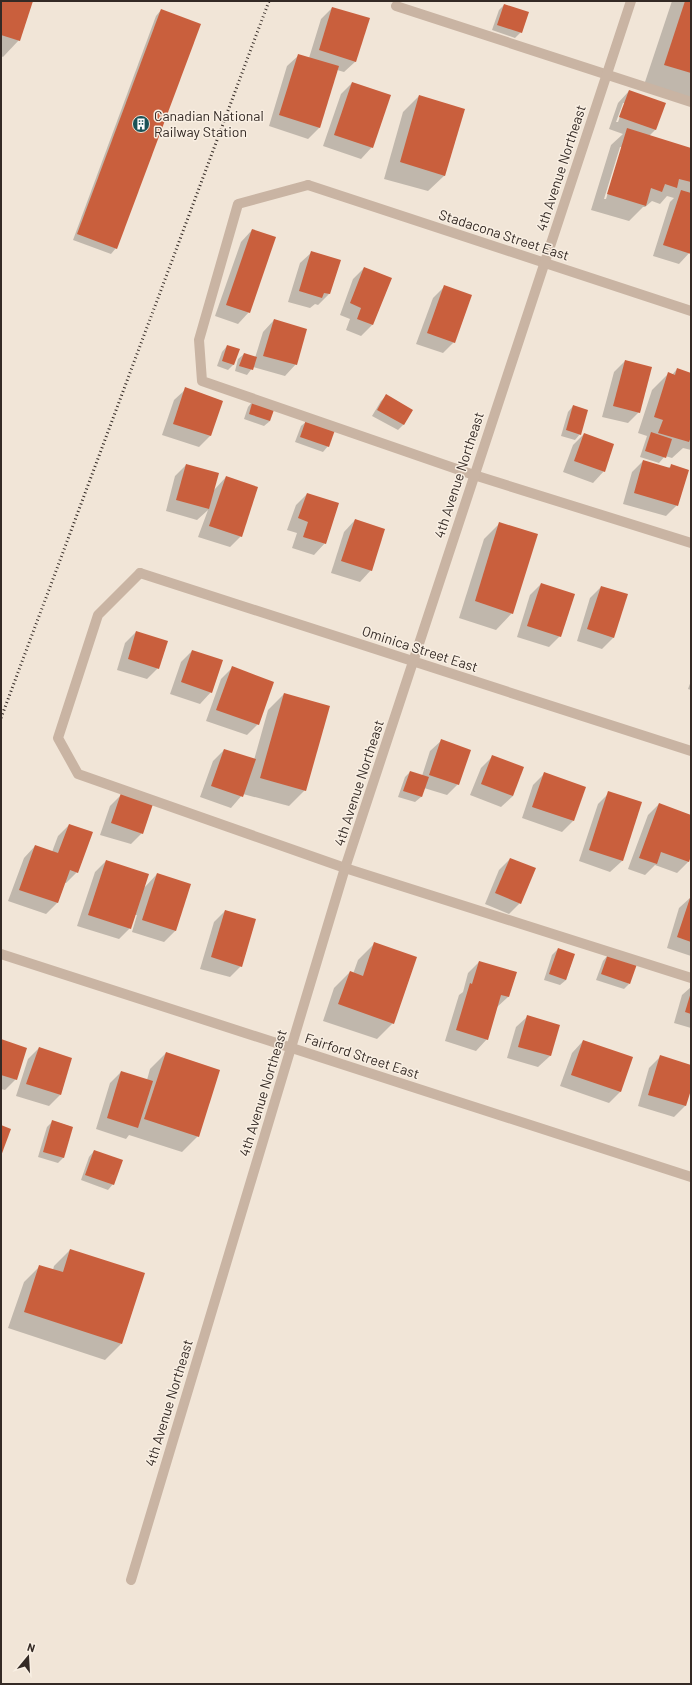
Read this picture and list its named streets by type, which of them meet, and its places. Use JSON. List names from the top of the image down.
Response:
{
  "streets": {
    "street": [
      "4th Avenue Northeast",
      "Stadacona Street East",
      "Ominica Street East",
      "Fairford Street East"
    ]
  },
  "crossings": [
    ["4th Avenue Northeast", "Stadacona Street East"],
    ["4th Avenue Northeast", "Ominica Street East"],
    ["4th Avenue Northeast", "Fairford Street East"]
  ],
  "places": {
    "building": ["Canadian National Railway Station"]
  },
  "north": "top"
}
